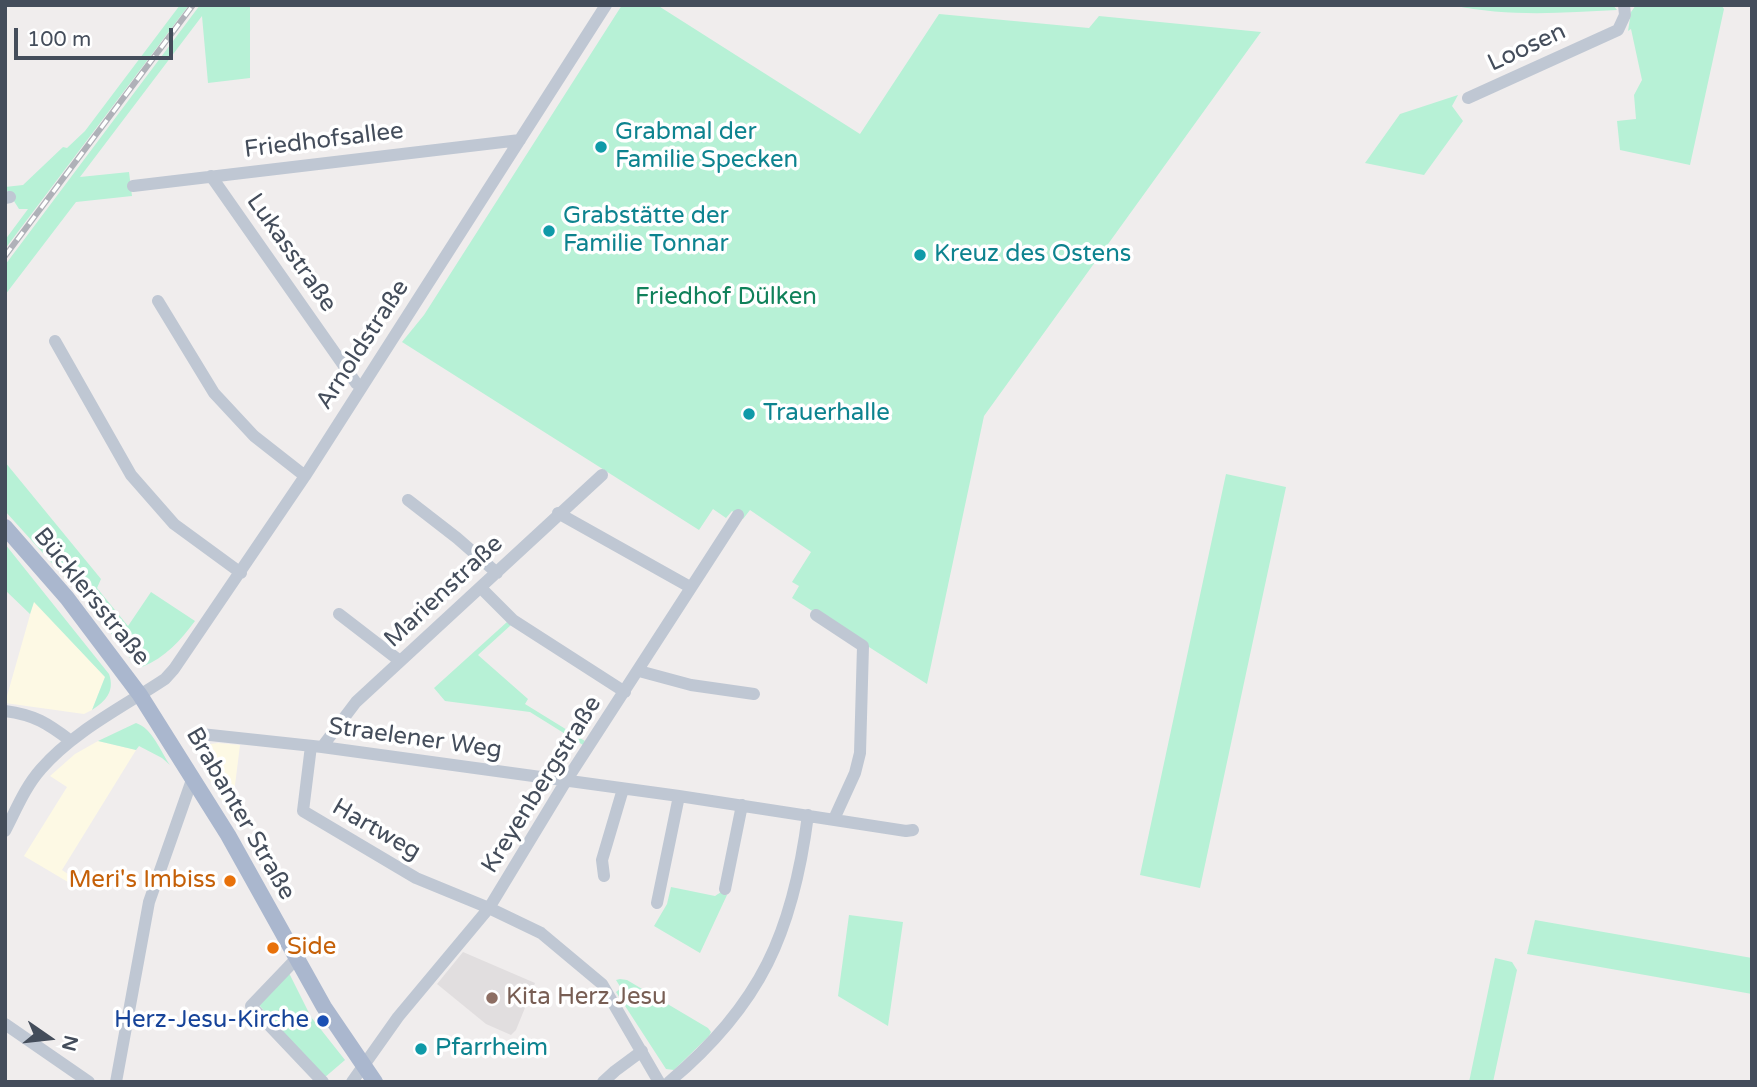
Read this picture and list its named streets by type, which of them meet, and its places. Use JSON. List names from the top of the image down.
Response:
{
  "streets": {
    "main road": ["Bücklersstraße", "Brabanter Straße"],
    "street": [
      "Loosen",
      "Friedhofsallee",
      "Lukasstraße",
      "Arnoldstraße",
      "Marienstraße",
      "Straelener Weg",
      "Kreyenbergstraße",
      "Hartweg"
    ]
  },
  "crossings": [
    ["Friedhofsallee", "Lukasstraße"],
    ["Friedhofsallee", "Arnoldstraße"],
    ["Lukasstraße", "Arnoldstraße"],
    ["Arnoldstraße", "Bücklersstraße"],
    ["Arnoldstraße", "Brabanter Straße"],
    ["Marienstraße", "Straelener Weg"],
    ["Marienstraße", "Hartweg"],
    ["Bücklersstraße", "Brabanter Straße"],
    ["Straelener Weg", "Kreyenbergstraße"],
    ["Straelener Weg", "Hartweg"],
    ["Kreyenbergstraße", "Brabanter Straße"],
    ["Kreyenbergstraße", "Hartweg"]
  ],
  "parks": ["Friedhof Dülken"],
  "places": [
    "Grabmal der Familie Specken",
    "Grabstätte der Familie Tonnar",
    "Kreuz des Ostens",
    "Trauerhalle",
    "Meri's Imbiss",
    "Side",
    "Kita Herz Jesu",
    "Herz-Jesu-Kirche",
    "Pfarrheim"
  ],
  "scale_bar": "100 m",
  "north": "right"
}
